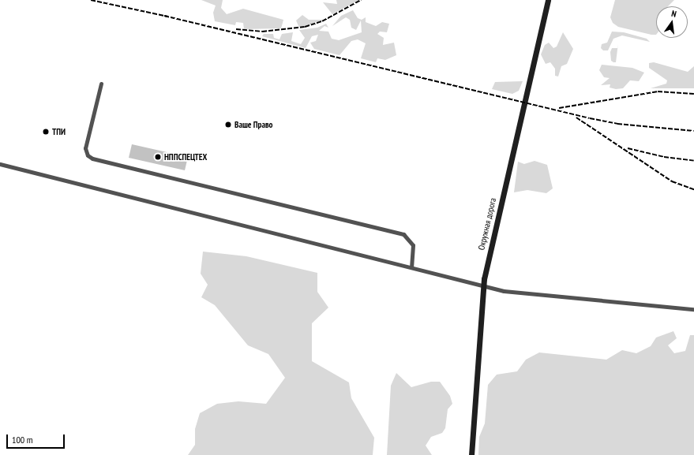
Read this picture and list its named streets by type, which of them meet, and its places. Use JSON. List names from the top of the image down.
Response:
{
  "streets": {
    "main road": ["Окружная дорога"]
  },
  "places": ["Ваше Право", "ТПИ", "НППСПЕЦТЕХ"],
  "scale_bar": "100 m",
  "north": "top"
}
